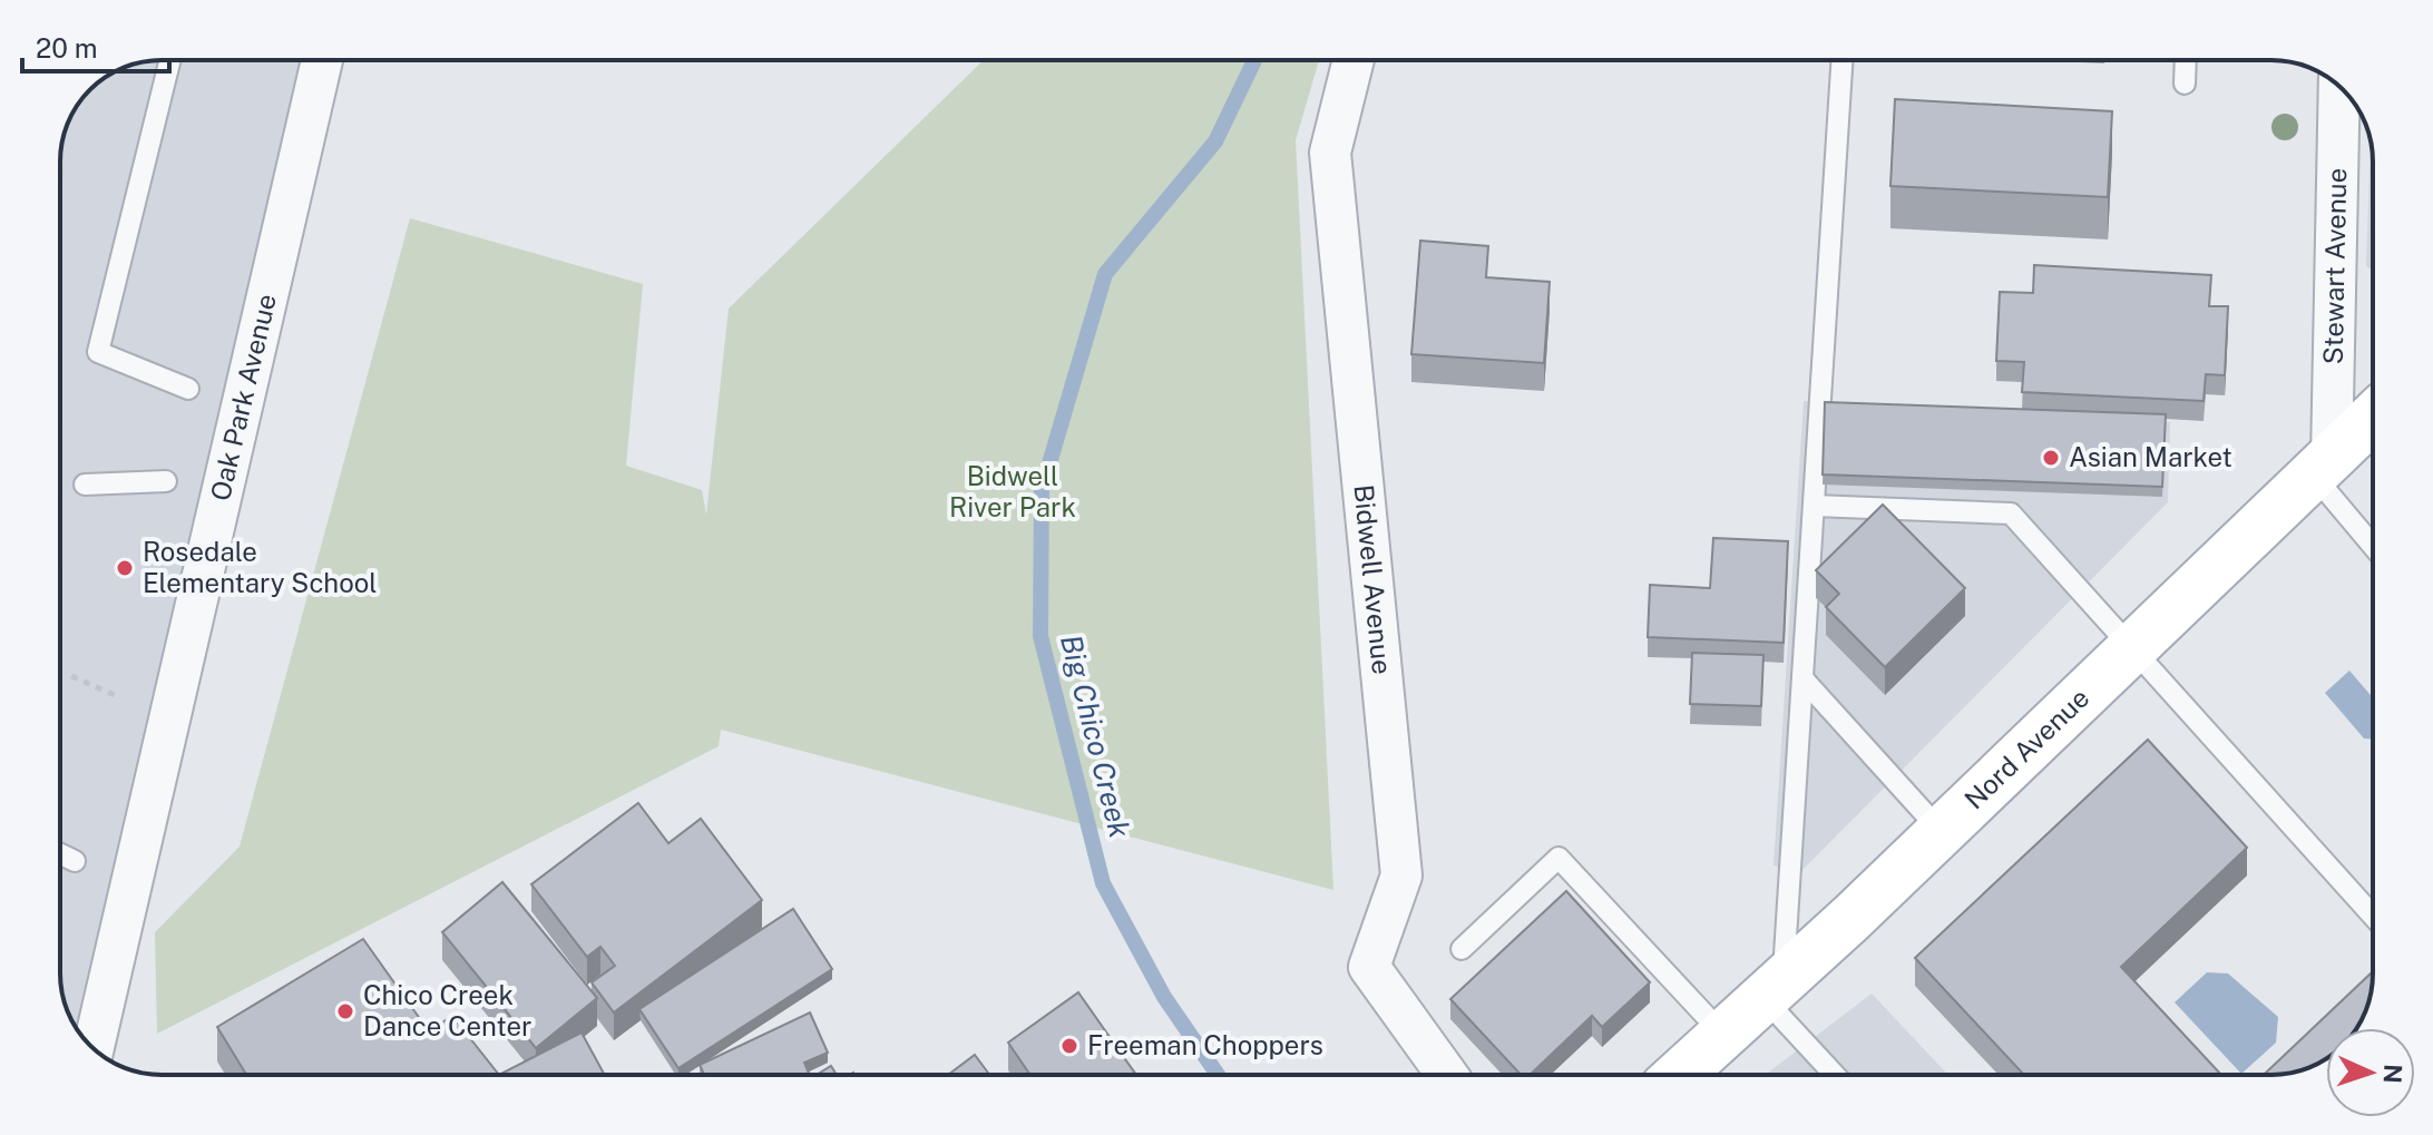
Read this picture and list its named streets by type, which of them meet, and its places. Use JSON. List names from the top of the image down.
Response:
{
  "streets": {
    "main road": ["Nord Avenue"],
    "street": ["Stewart Avenue", "Oak Park Avenue", "Bidwell Avenue"]
  },
  "crossings": [
    ["Stewart Avenue", "Nord Avenue"]
  ],
  "water": ["Big Chico Creek"],
  "parks": ["Bidwell River Park"],
  "places": [
    "Asian Market",
    "Rosedale Elementary School",
    "Chico Creek Dance Center",
    "Freeman Choppers"
  ],
  "scale_bar": "20 m",
  "north": "right"
}
